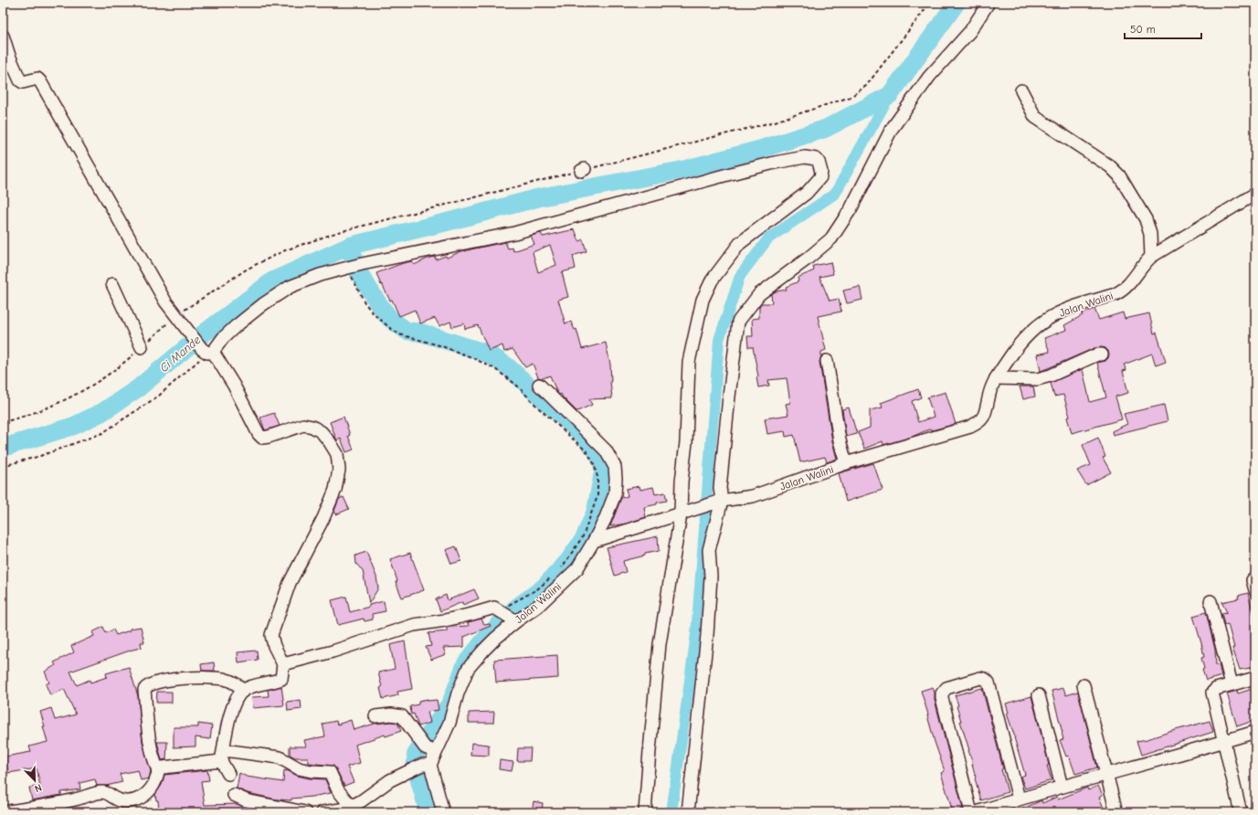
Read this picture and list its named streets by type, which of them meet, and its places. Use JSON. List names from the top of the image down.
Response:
{
  "streets": {
    "street": ["Jalan Walini"]
  },
  "water": ["Ci Mande"],
  "scale_bar": "50 m",
  "north": "bottom right"
}
